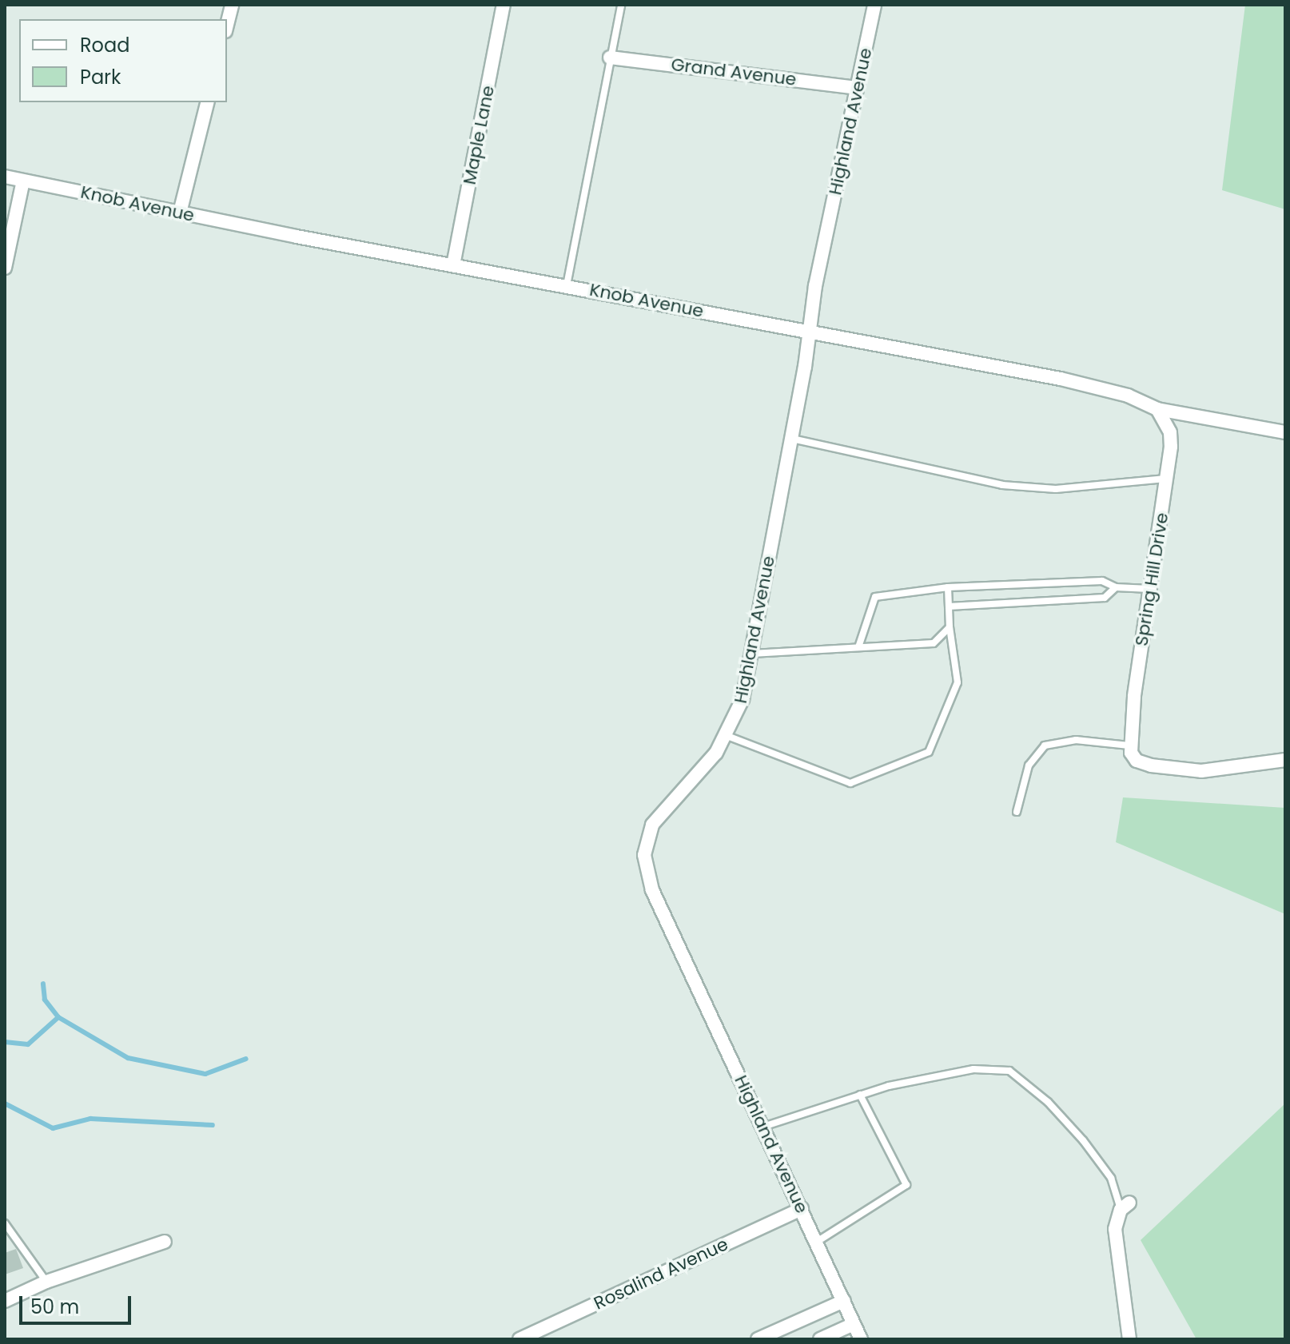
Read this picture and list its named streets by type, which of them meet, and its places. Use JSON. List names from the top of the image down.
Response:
{
  "streets": {
    "street": [
      "Grand Avenue",
      "Highland Avenue",
      "Maple Lane",
      "Knob Avenue",
      "Spring Hill Drive",
      "Rosalind Avenue"
    ]
  },
  "crossings": [
    ["Grand Avenue", "Highland Avenue"],
    ["Highland Avenue", "Knob Avenue"],
    ["Highland Avenue", "Rosalind Avenue"],
    ["Maple Lane", "Knob Avenue"],
    ["Knob Avenue", "Spring Hill Drive"]
  ],
  "legend": ["Road", "Park"],
  "scale_bar": "50 m"
}
